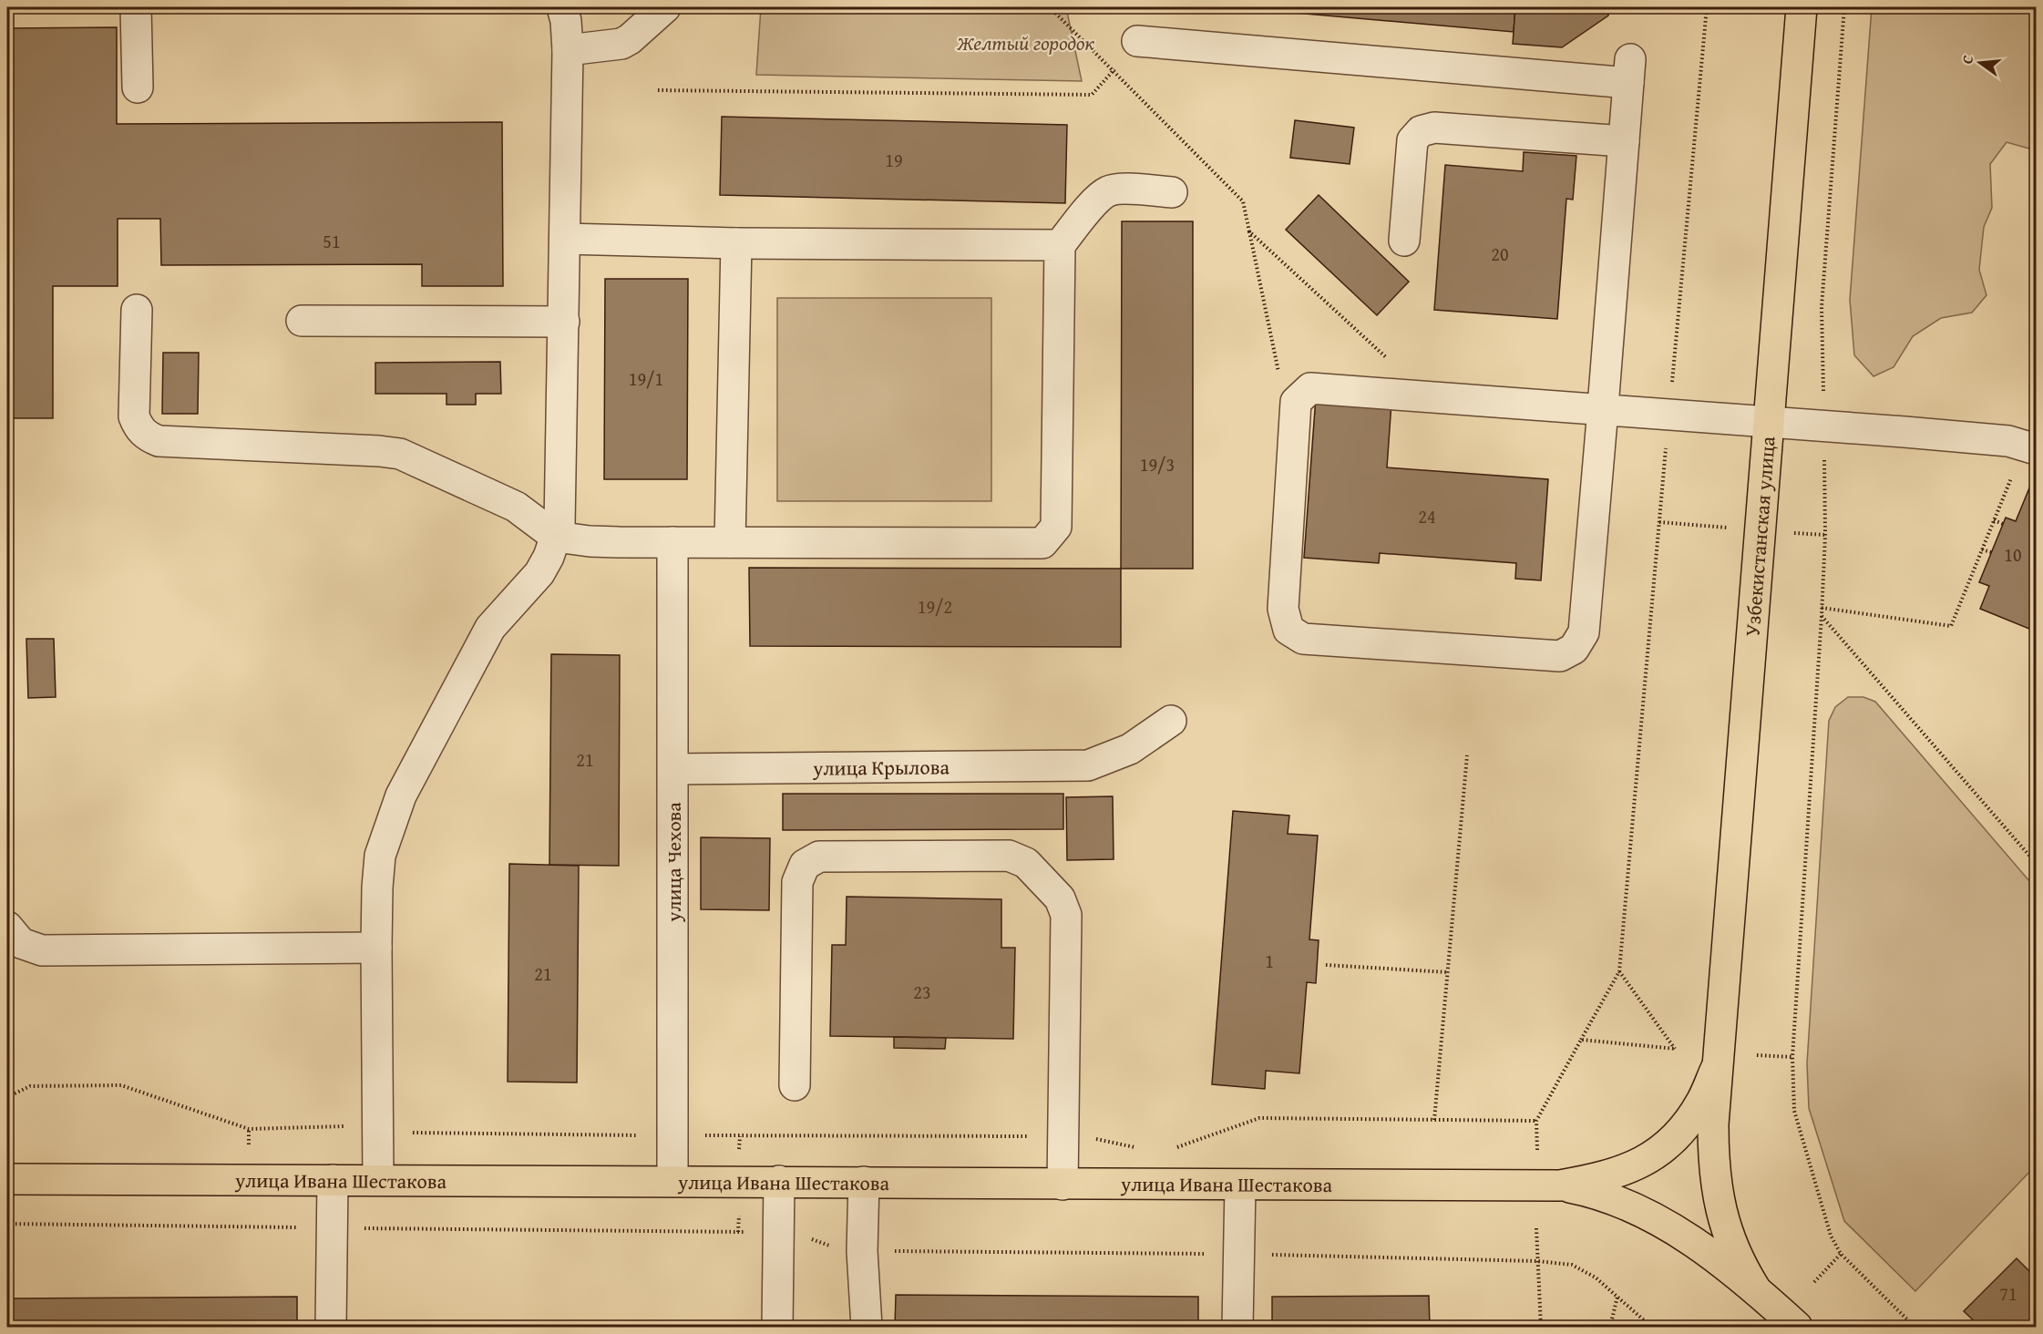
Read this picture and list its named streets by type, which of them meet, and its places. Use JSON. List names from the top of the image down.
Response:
{
  "streets": {
    "main road": ["Узбекистанская улица", "улица Ивана Шестакова"],
    "street": ["улица Крылова", "улица Чехова"]
  },
  "crossings": [
    ["улица Крылова", "улица Чехова"],
    ["улица Чехова", "улица Ивана Шестакова"]
  ],
  "parks": ["Желтый городок"],
  "house_numbers": [
    "19",
    "51",
    "20",
    "19/1",
    "19/3",
    "24",
    "10",
    "19/2",
    "21",
    "1",
    "21",
    "23",
    "71"
  ],
  "north": "left"
}
